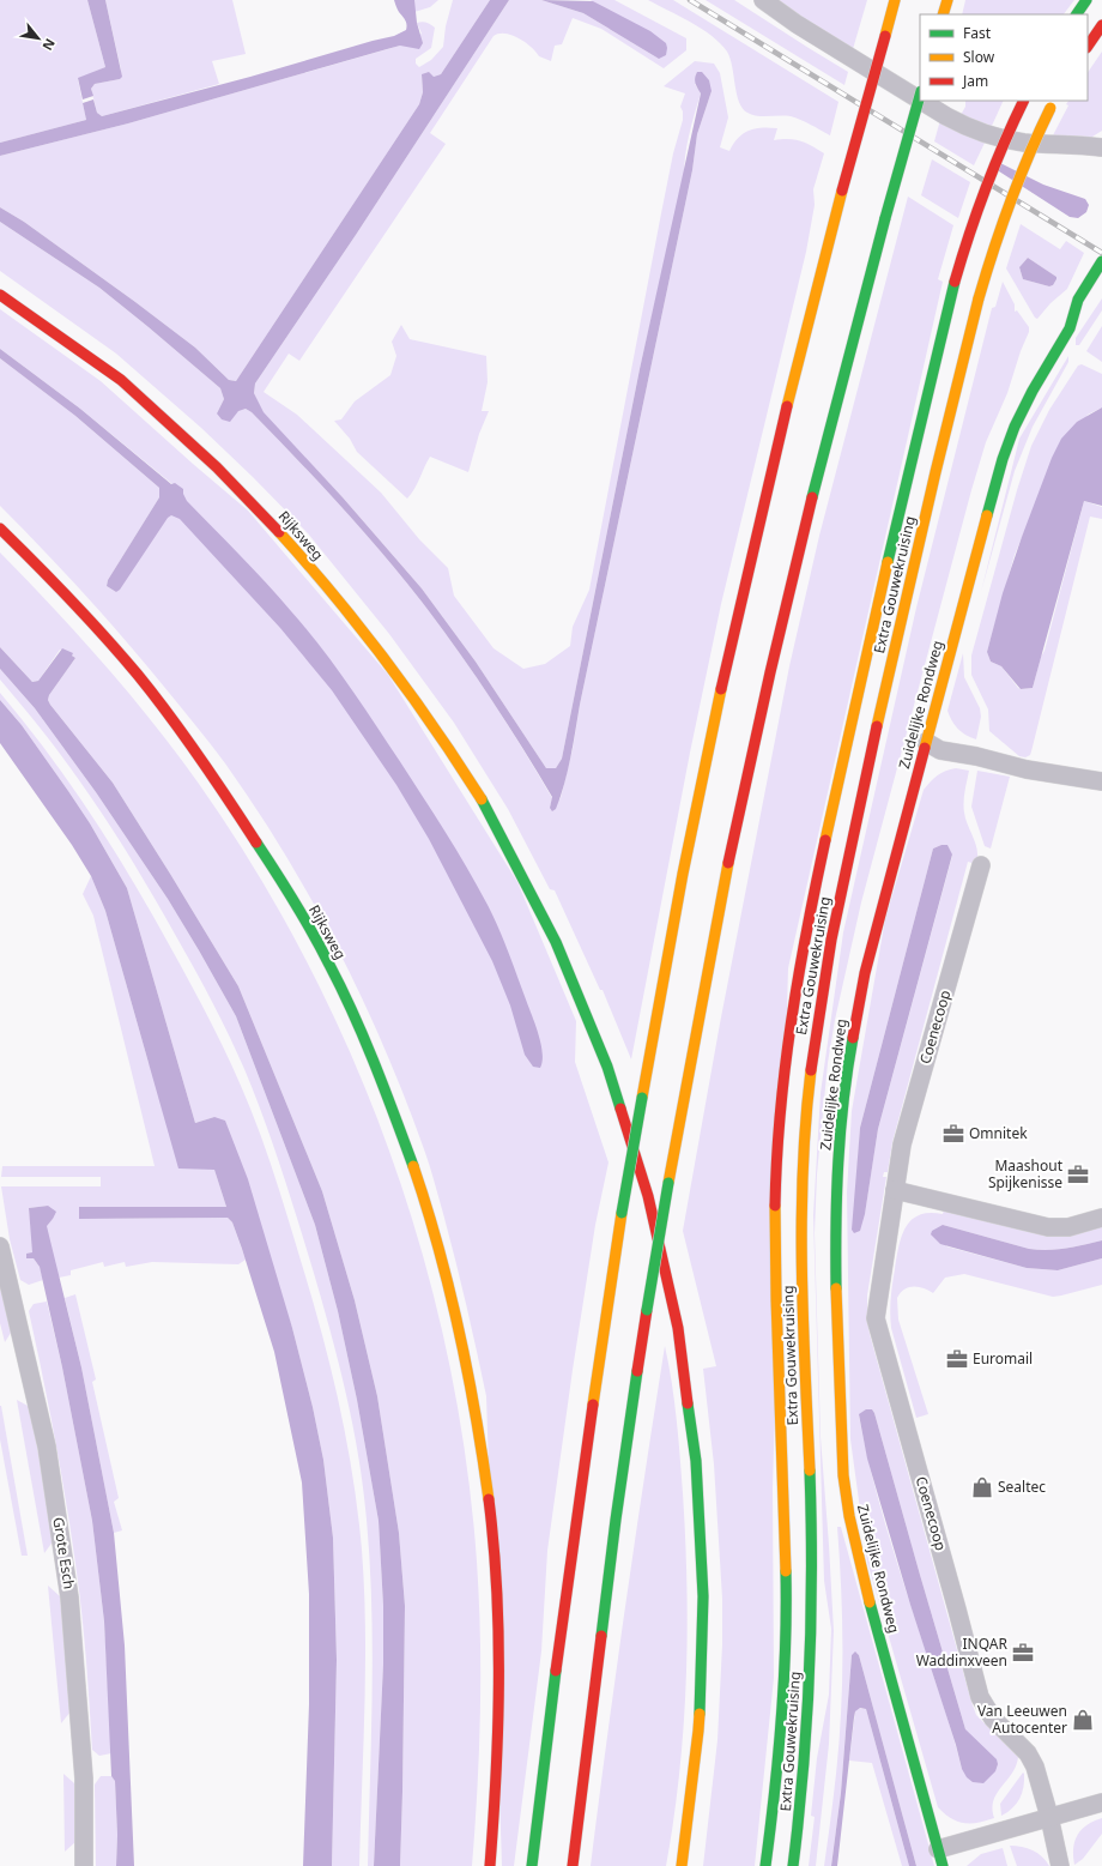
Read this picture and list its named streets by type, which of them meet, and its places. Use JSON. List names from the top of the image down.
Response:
{
  "streets": {
    "main road": ["Rijksweg", "Extra Gouwekruising", "Zuidelijke Rondweg"],
    "street": ["Coenecoop", "Grote Esch"]
  },
  "places": {
    "office": [
      "Omnitek",
      "Maashout Spijkenisse",
      "Euromail",
      "INQAR Waddinxveen"
    ],
    "shop": ["Sealtec", "Van Leeuwen Autocenter"]
  },
  "legend": ["Fast", "Slow", "Jam"],
  "north": "bottom right"
}
